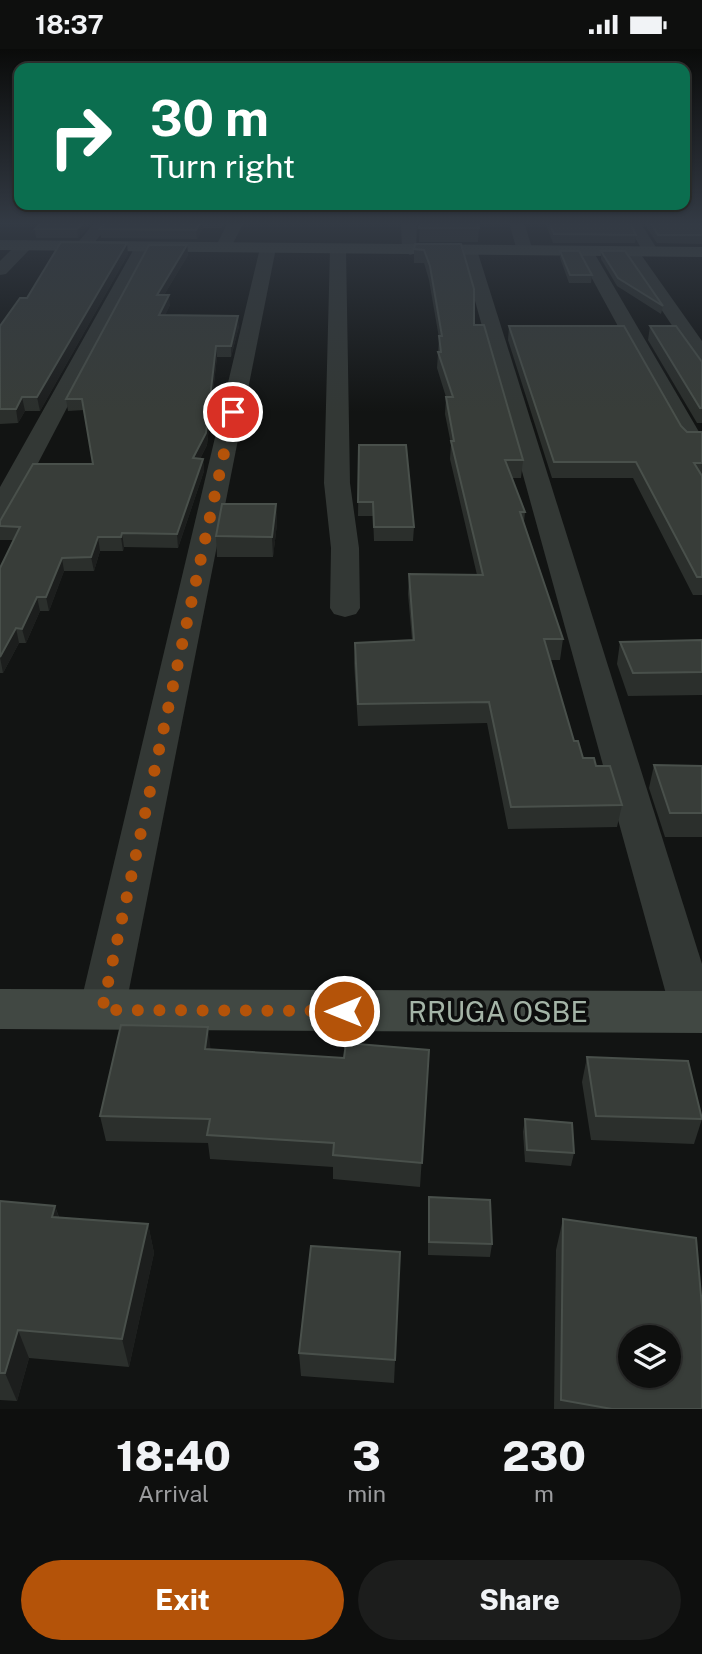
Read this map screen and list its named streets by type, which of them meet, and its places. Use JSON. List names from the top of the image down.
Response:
{
  "streets": {
    "street": ["RRUGA OSBE"]
  },
  "page": {
    "status": "18:37",
    "turn": ["30 m", "Turn right"],
    "eta": [
      "18:40",
      "Arrival",
      "3",
      "min",
      "230",
      "m"
    ],
    "buttons": ["Exit", "Share"]
  }
}
